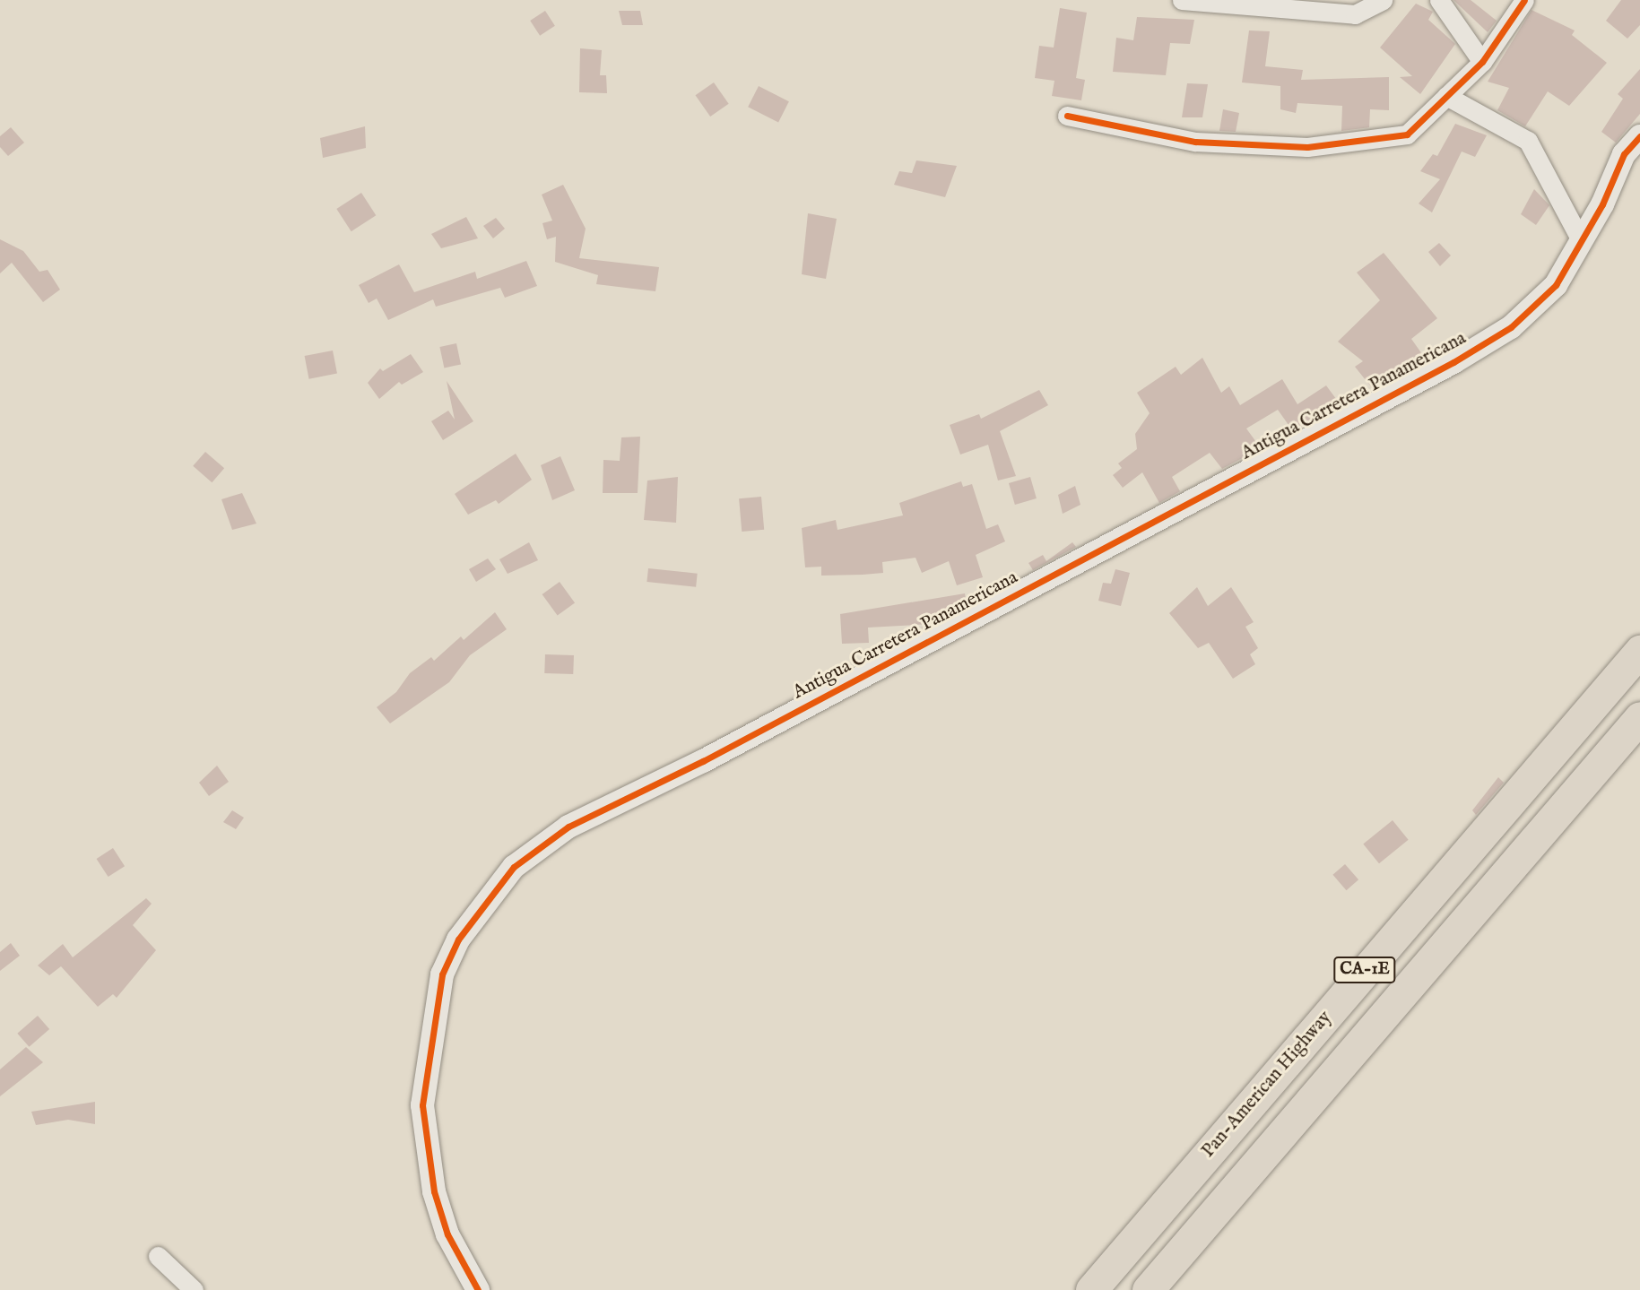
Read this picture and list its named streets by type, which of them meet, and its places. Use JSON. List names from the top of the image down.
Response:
{
  "streets": {
    "highway": ["CA-1E", "Pan-American Highway"],
    "street": ["Antigua Carretera Panamericana"]
  }
}
